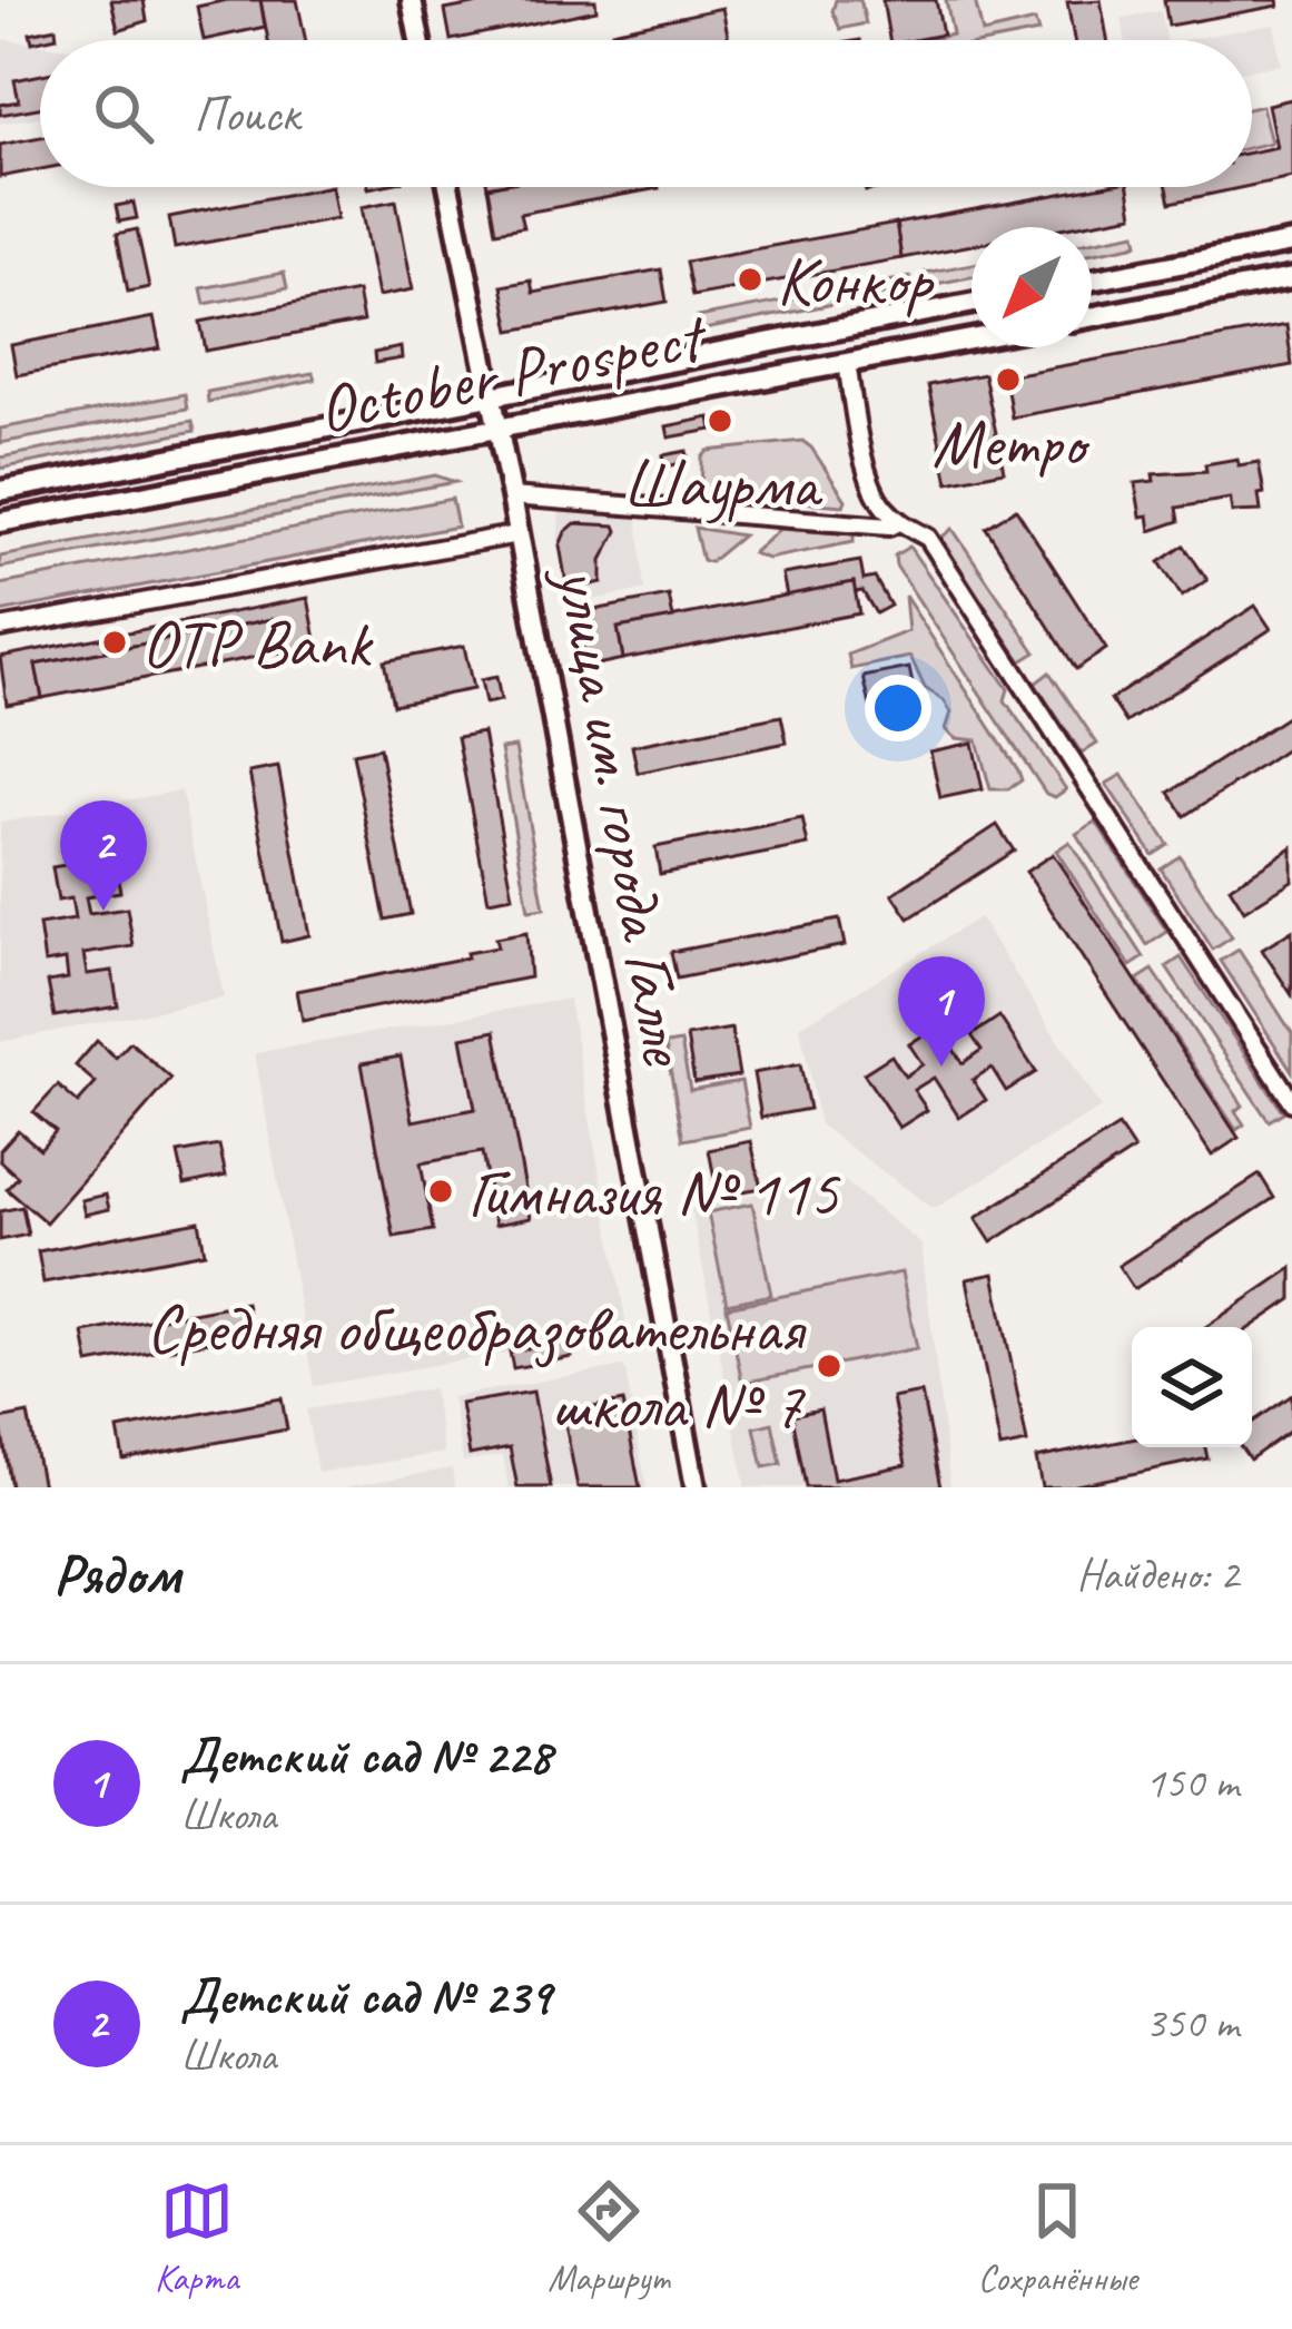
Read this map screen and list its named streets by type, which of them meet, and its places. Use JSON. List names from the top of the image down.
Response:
{
  "streets": {
    "main road": ["October Prospect", "улица им. города Галле"]
  },
  "crossings": [
    ["October Prospect", "улица им. города Галле"]
  ],
  "places": [
    "Конкор",
    "Метро",
    "Шаурма",
    "OTP Bank",
    "Гимназия № 115",
    "Средняя общеобразовательная школа № 7"
  ],
  "north": "bottom left",
  "page": {
    "search": "Поиск",
    "pins": ["2", "1"],
    "heading": ["Рядом", "Найдено: 2"],
    "list": [
      {
        "mark": "1",
        "name": "Детский сад № 228",
        "note": "Школа",
        "value": "150 m"
      },
      {
        "mark": "2",
        "name": "Детский сад № 239",
        "note": "Школа",
        "value": "350 m"
      }
    ],
    "nav": ["Карта", "Маршрут", "Сохранённые"]
  }
}
